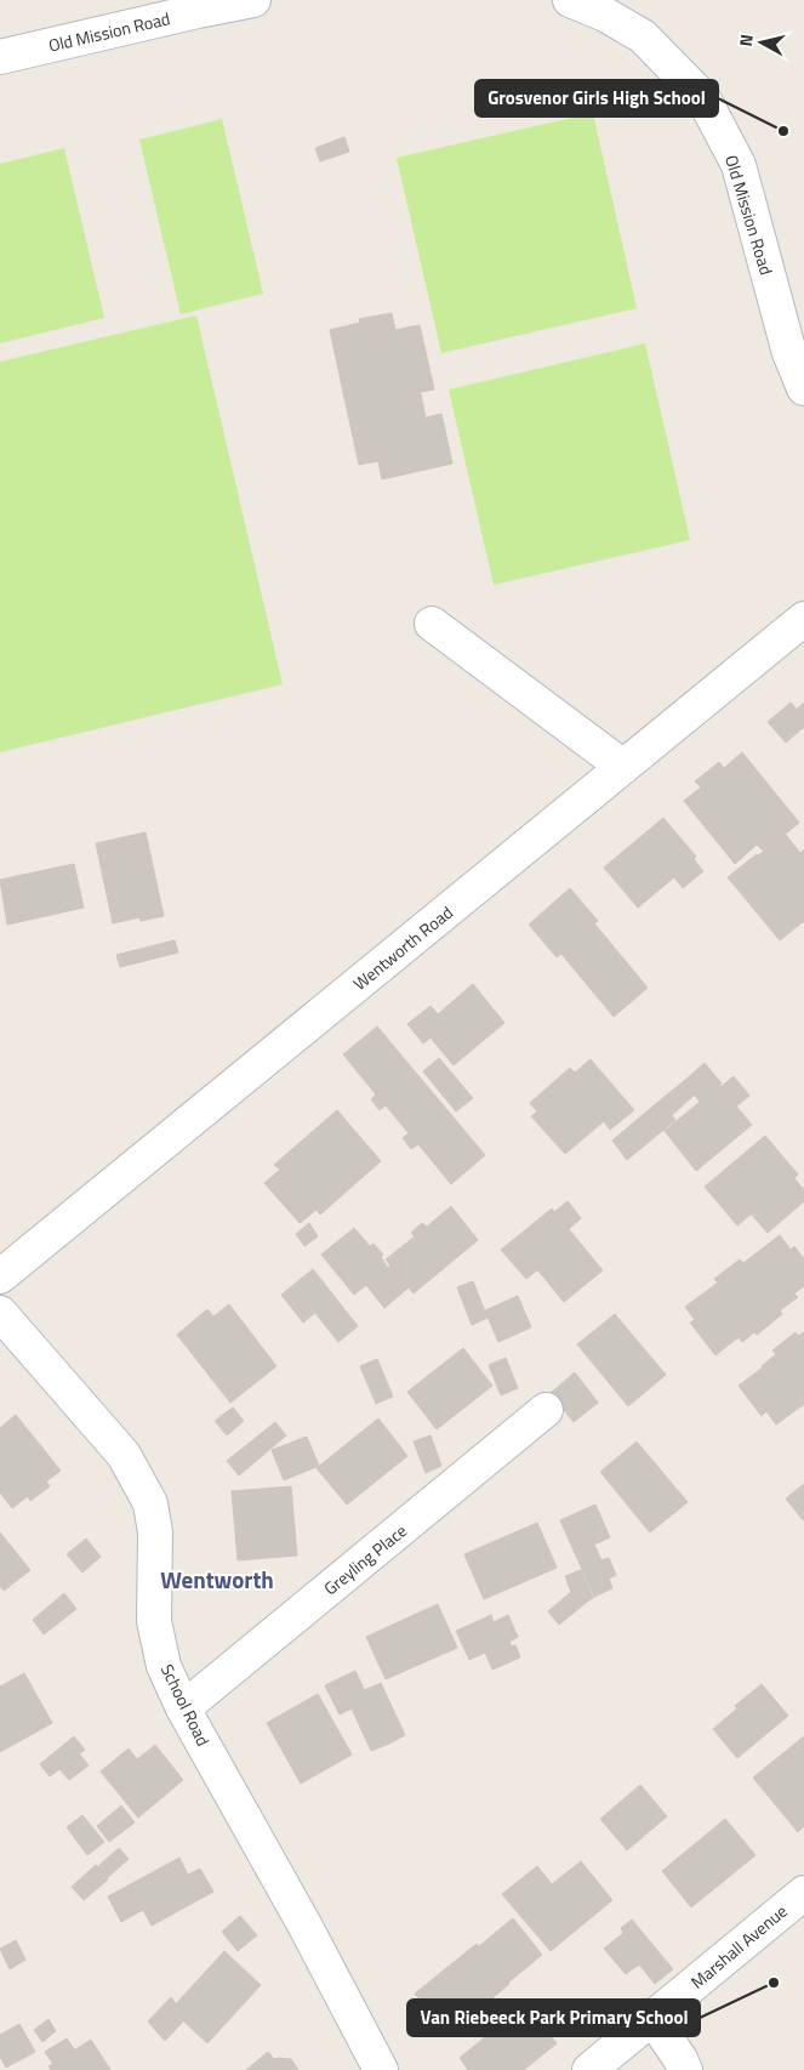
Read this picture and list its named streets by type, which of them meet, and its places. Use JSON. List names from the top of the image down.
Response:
{
  "streets": {
    "street": [
      "Old Mission Road",
      "Wentworth Road",
      "Greyling Place",
      "School Road",
      "Marshall Avenue"
    ]
  },
  "crossings": [
    ["Greyling Place", "School Road"]
  ],
  "districts": ["Wentworth"],
  "places": ["Grosvenor Girls High School", "Van Riebeeck Park Primary School"],
  "north": "left"
}
